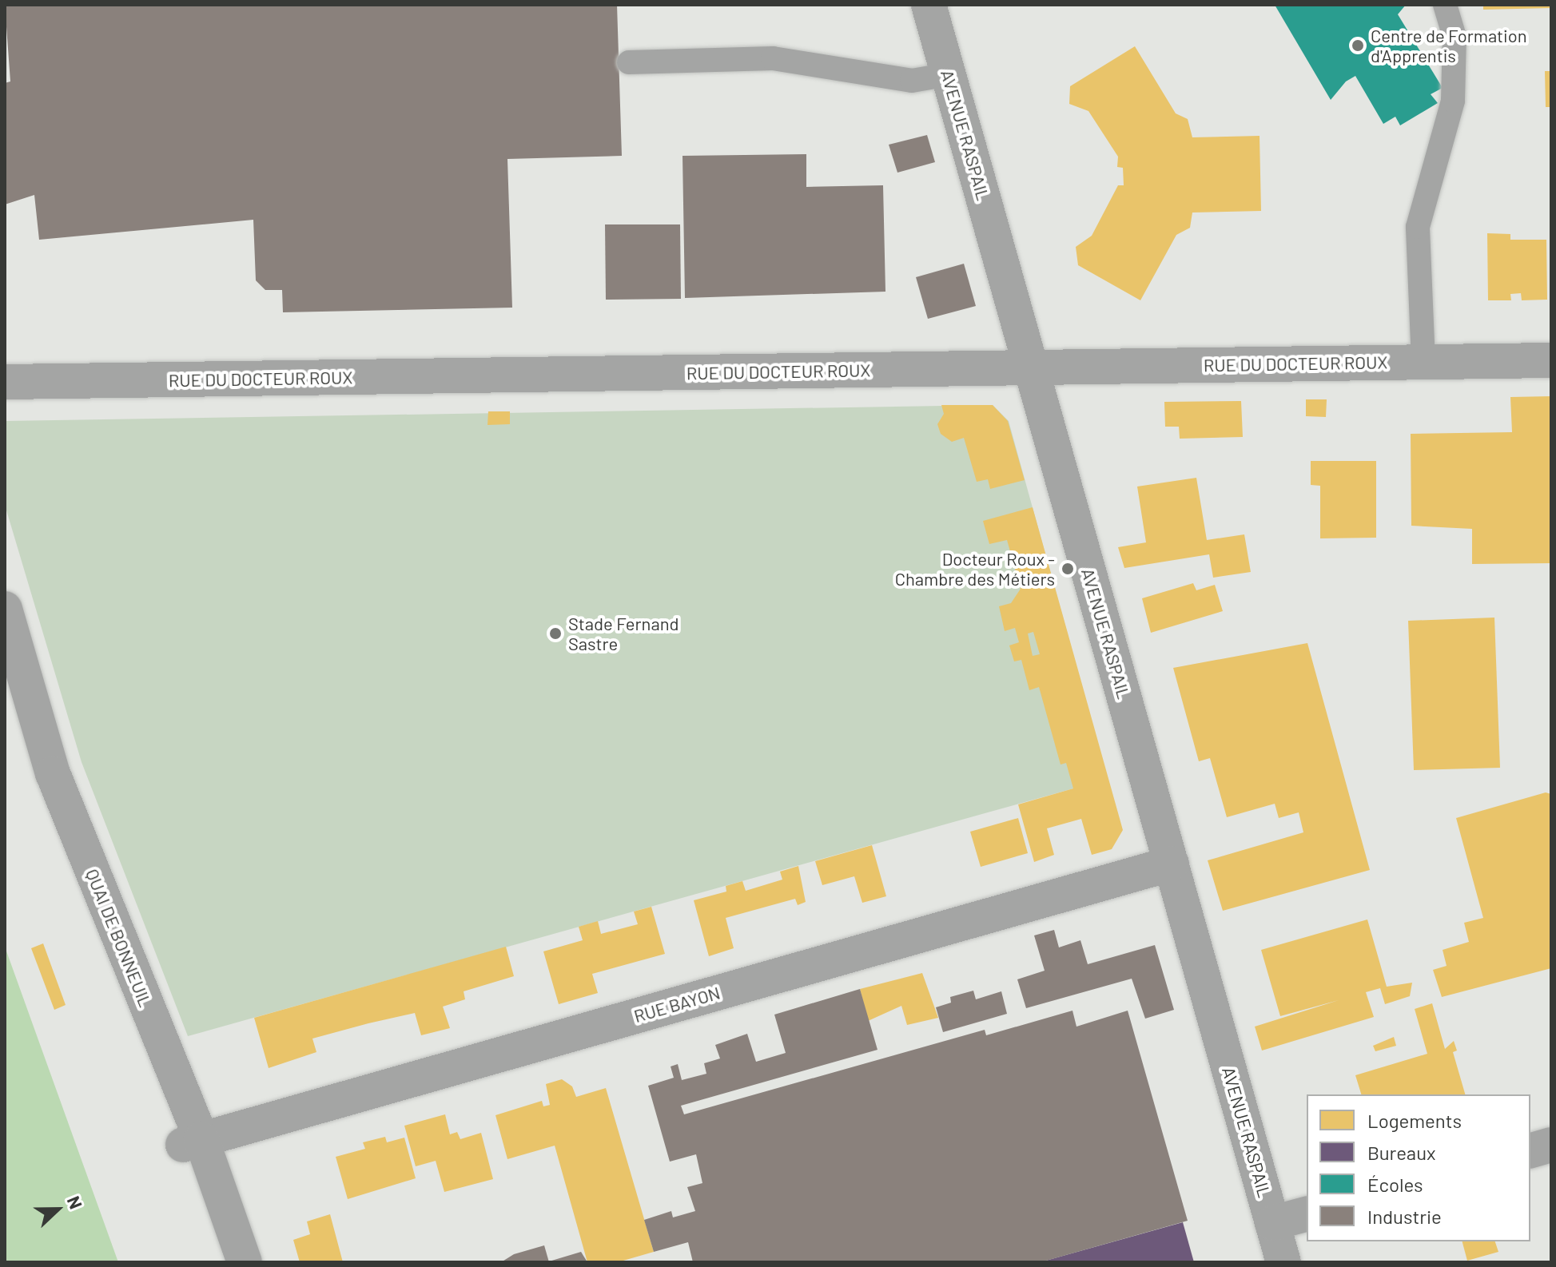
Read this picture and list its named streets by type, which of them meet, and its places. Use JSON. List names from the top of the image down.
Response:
{
  "streets": {
    "street": [
      "AVENUE RASPAIL",
      "RUE DU DOCTEUR ROUX",
      "QUAI DE BONNEUIL",
      "RUE BAYON"
    ]
  },
  "crossings": [
    ["AVENUE RASPAIL", "RUE DU DOCTEUR ROUX"],
    ["AVENUE RASPAIL", "RUE BAYON"],
    ["QUAI DE BONNEUIL", "RUE BAYON"]
  ],
  "places": ["Centre de Formation d'Apprentis", "Docteur Roux - Chambre des Métiers", "Stade Fernand Sastre"],
  "legend": [
    "Logements",
    "Bureaux",
    "Écoles",
    "Industrie"
  ],
  "north": "right"
}
